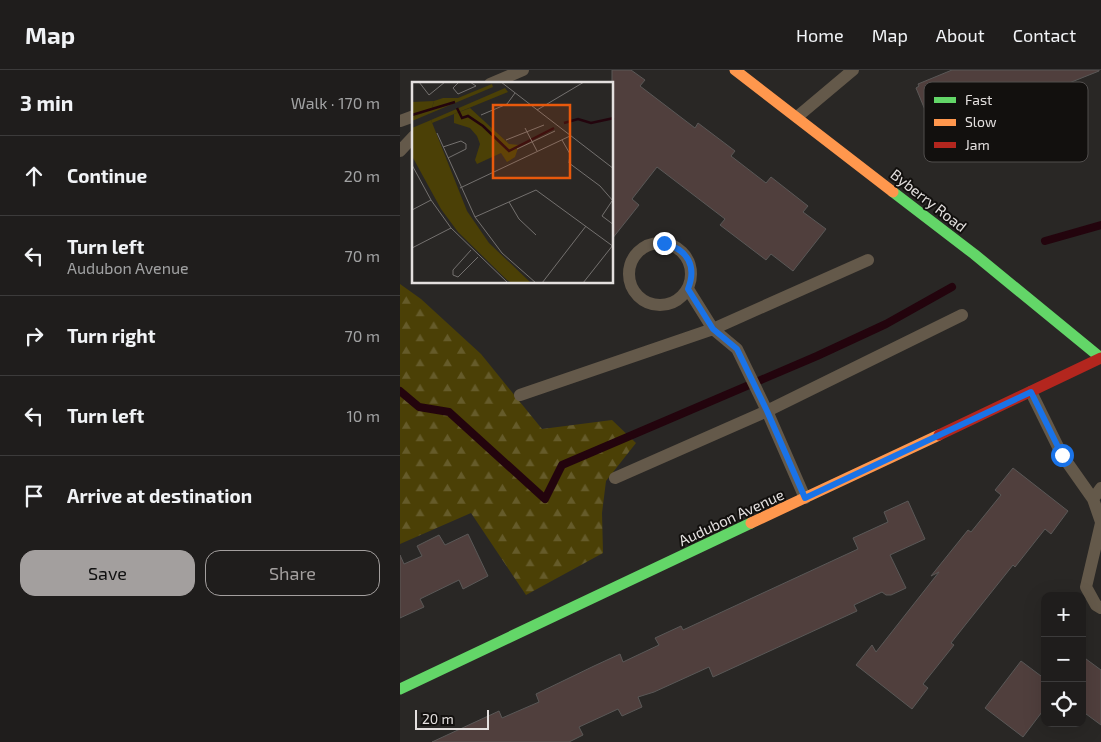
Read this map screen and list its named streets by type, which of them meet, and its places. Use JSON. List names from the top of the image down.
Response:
{
  "streets": {
    "street": ["Byberry Road", "Audubon Avenue"]
  },
  "crossings": [
    ["Byberry Road", "Audubon Avenue"]
  ],
  "legend": ["Fast", "Slow", "Jam"],
  "scale_bar": "20 m",
  "page": {
    "header": "Map",
    "nav": [
      "Home",
      "Map",
      "About",
      "Contact"
    ],
    "heading": ["3 min", "Walk · 170 m"],
    "list": [
      ["Continue", "20 m"],
      ["Turn left", "Audubon Avenue", "70 m"],
      ["Turn right", "70 m"],
      ["Turn left", "10 m"],
      "Arrive at destination"
    ],
    "buttons": ["Save", "Share"],
    "map_buttons": ["+", "−"],
    "scale": "20 m"
  }
}
